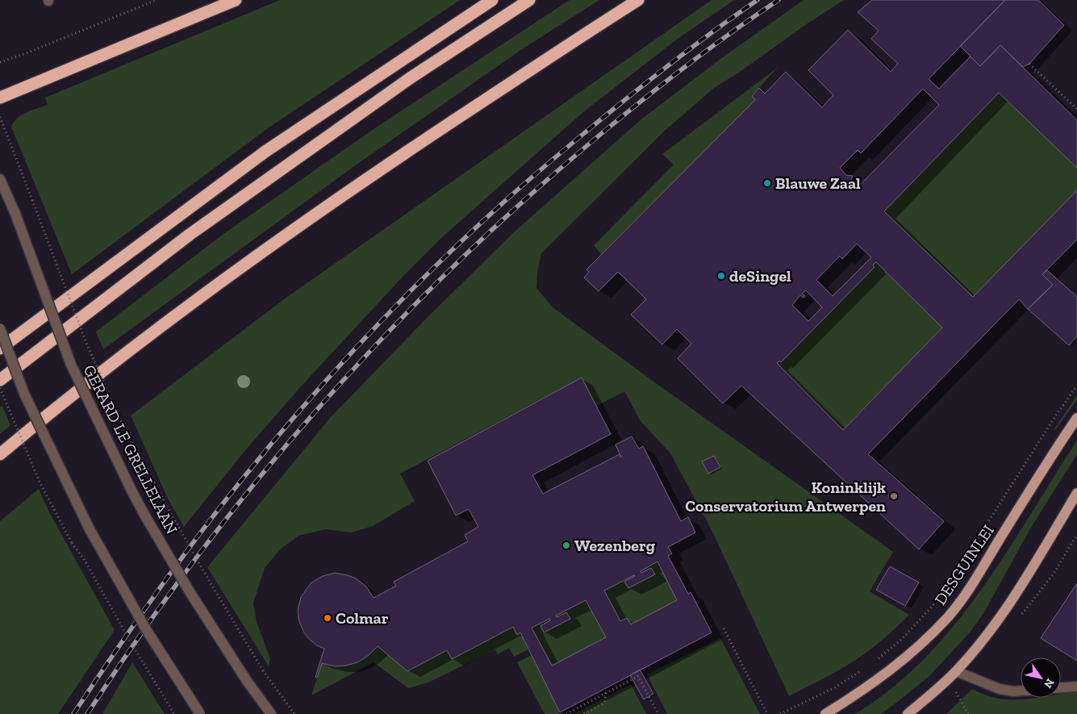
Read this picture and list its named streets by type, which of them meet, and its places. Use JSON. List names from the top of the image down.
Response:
{
  "streets": {
    "main road": ["DESGUINLEI"],
    "street": ["GERARD LE GRELLELAAN"]
  },
  "places": [
    "Blauwe Zaal",
    "deSingel",
    "Koninklijk Conservatorium Antwerpen",
    "Wezenberg",
    "Colmar"
  ],
  "north": "bottom right"
}
